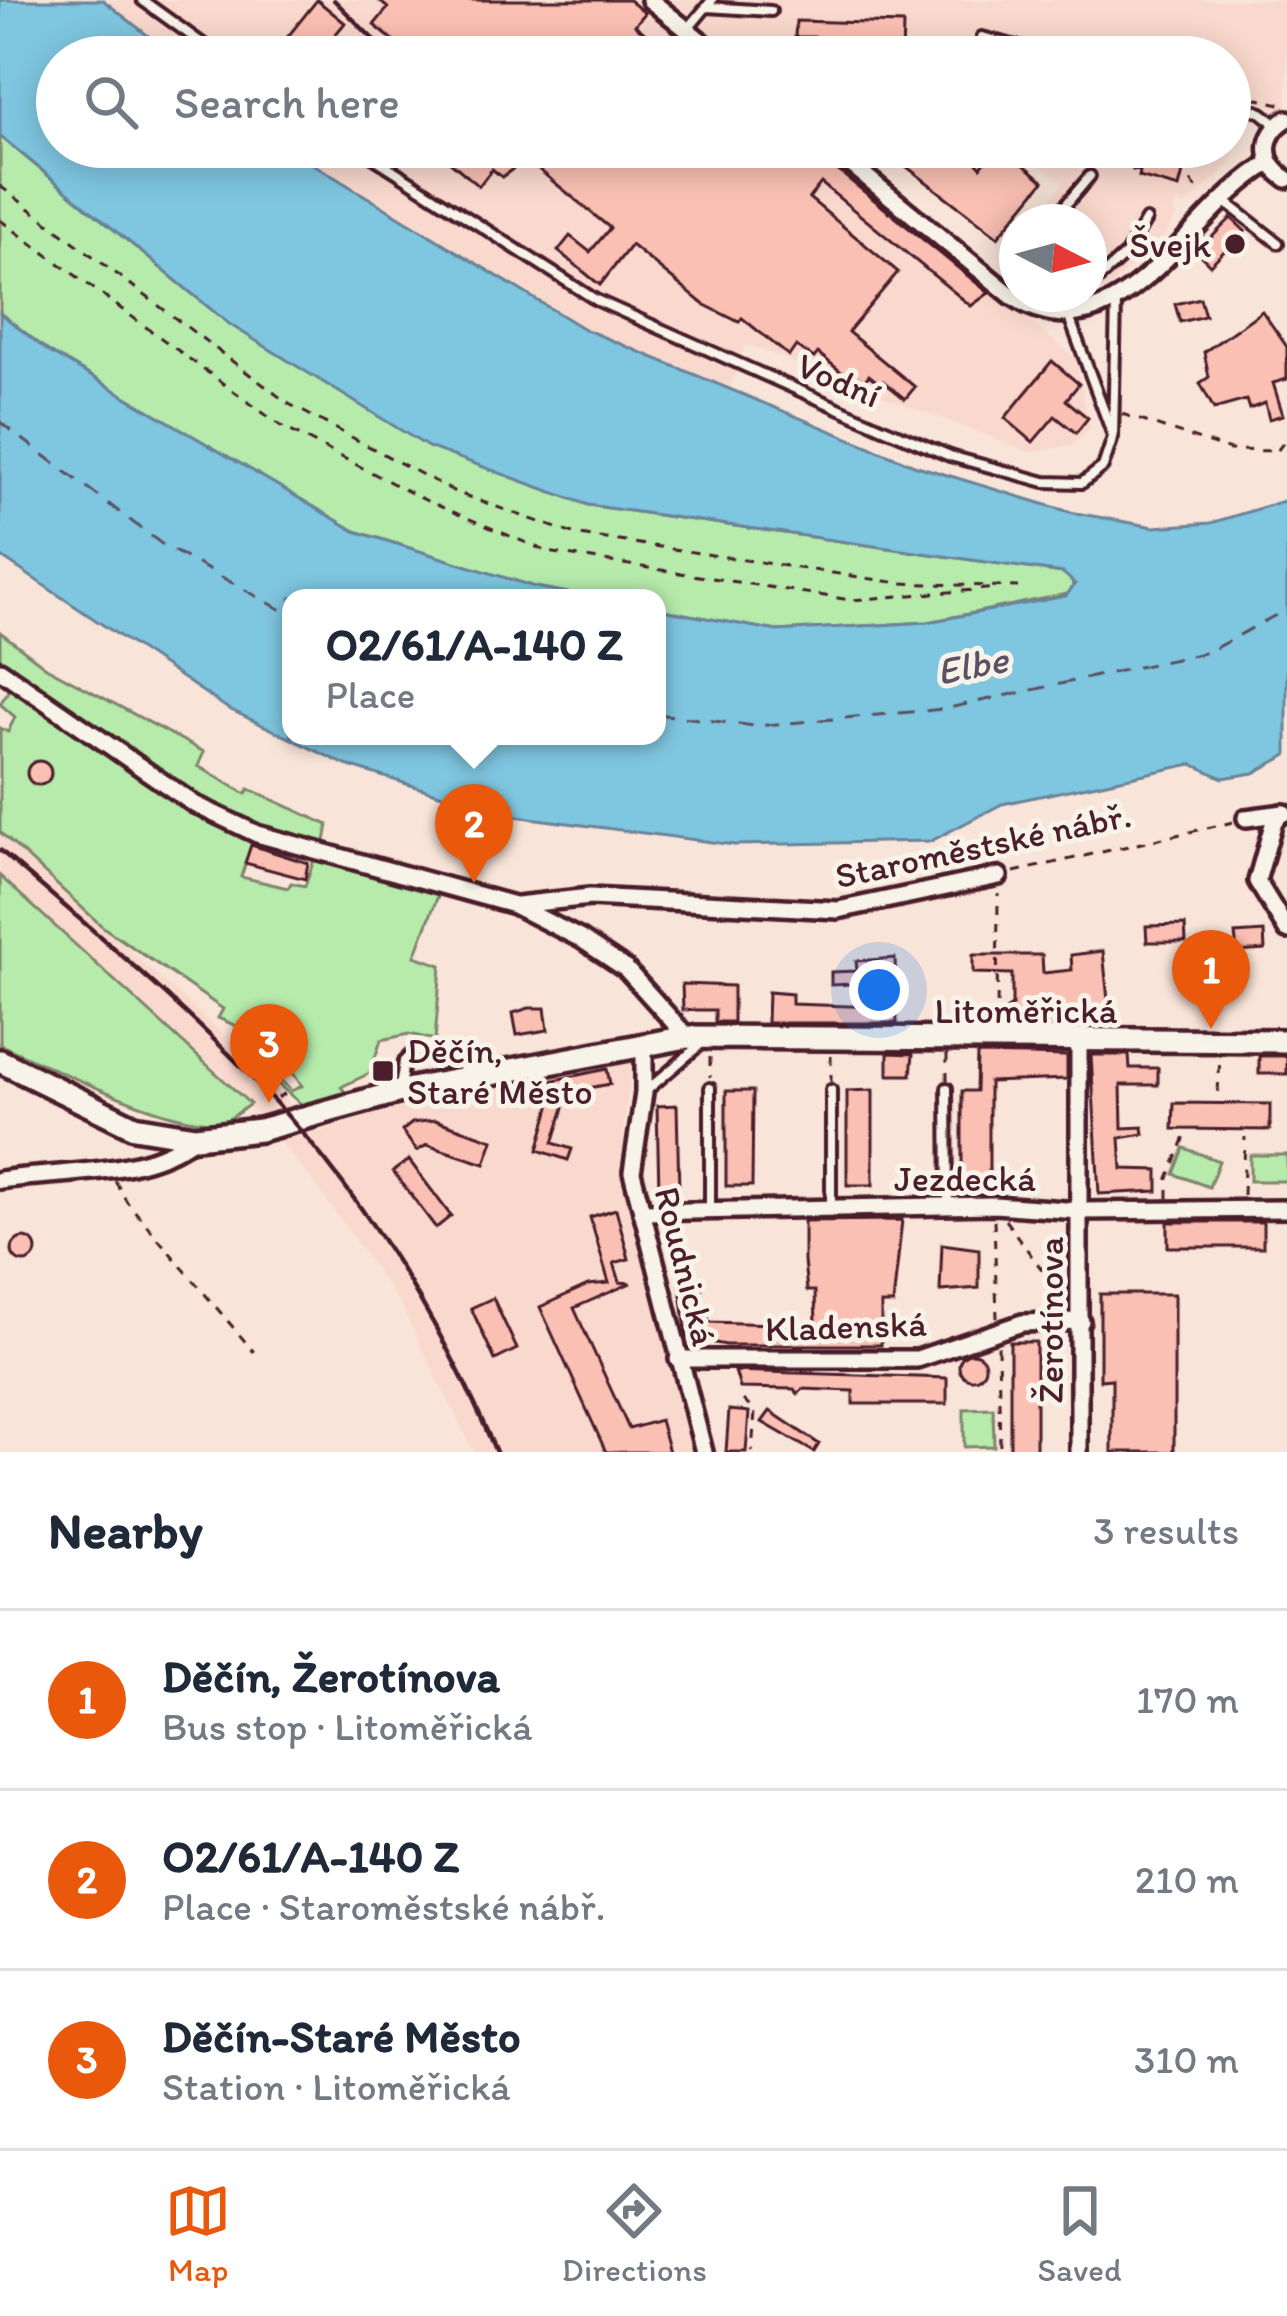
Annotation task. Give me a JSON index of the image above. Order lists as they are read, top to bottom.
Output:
{
  "streets": {
    "main road": ["Litoměřická"],
    "street": [
      "Staroměstské nábř.",
      "Jezdecká",
      "Roudnická",
      "Žerotínova",
      "Kladenská"
    ],
    "lane": ["Vodní"]
  },
  "crossings": [
    ["Staroměstské nábř.", "Litoměřická"],
    ["Litoměřická", "Roudnická"],
    ["Litoměřická", "Žerotínova"],
    ["Jezdecká", "Roudnická"],
    ["Jezdecká", "Žerotínova"],
    ["Roudnická", "Kladenská"],
    ["Žerotínova", "Kladenská"]
  ],
  "water": ["Elbe"],
  "places": {
    "other": ["Švejk"],
    "transit": ["Děčín, Staré Město"]
  },
  "north": "right",
  "page": {
    "search": "Search here",
    "popup": ["O2/61/A-140 Z", "Place"],
    "pins": ["2", "1", "3"],
    "heading": ["Nearby", "3 results"],
    "list": [
      {
        "mark": "1",
        "name": "Děčín, Žerotínova",
        "note": "Bus stop · Litoměřická",
        "value": "170 m"
      },
      {
        "mark": "2",
        "name": "O2/61/A-140 Z",
        "note": "Place · Staroměstské nábř.",
        "value": "210 m"
      },
      {
        "mark": "3",
        "name": "Děčín-Staré Město",
        "note": "Station · Litoměřická",
        "value": "310 m"
      }
    ],
    "nav": ["Map", "Directions", "Saved"]
  }
}
